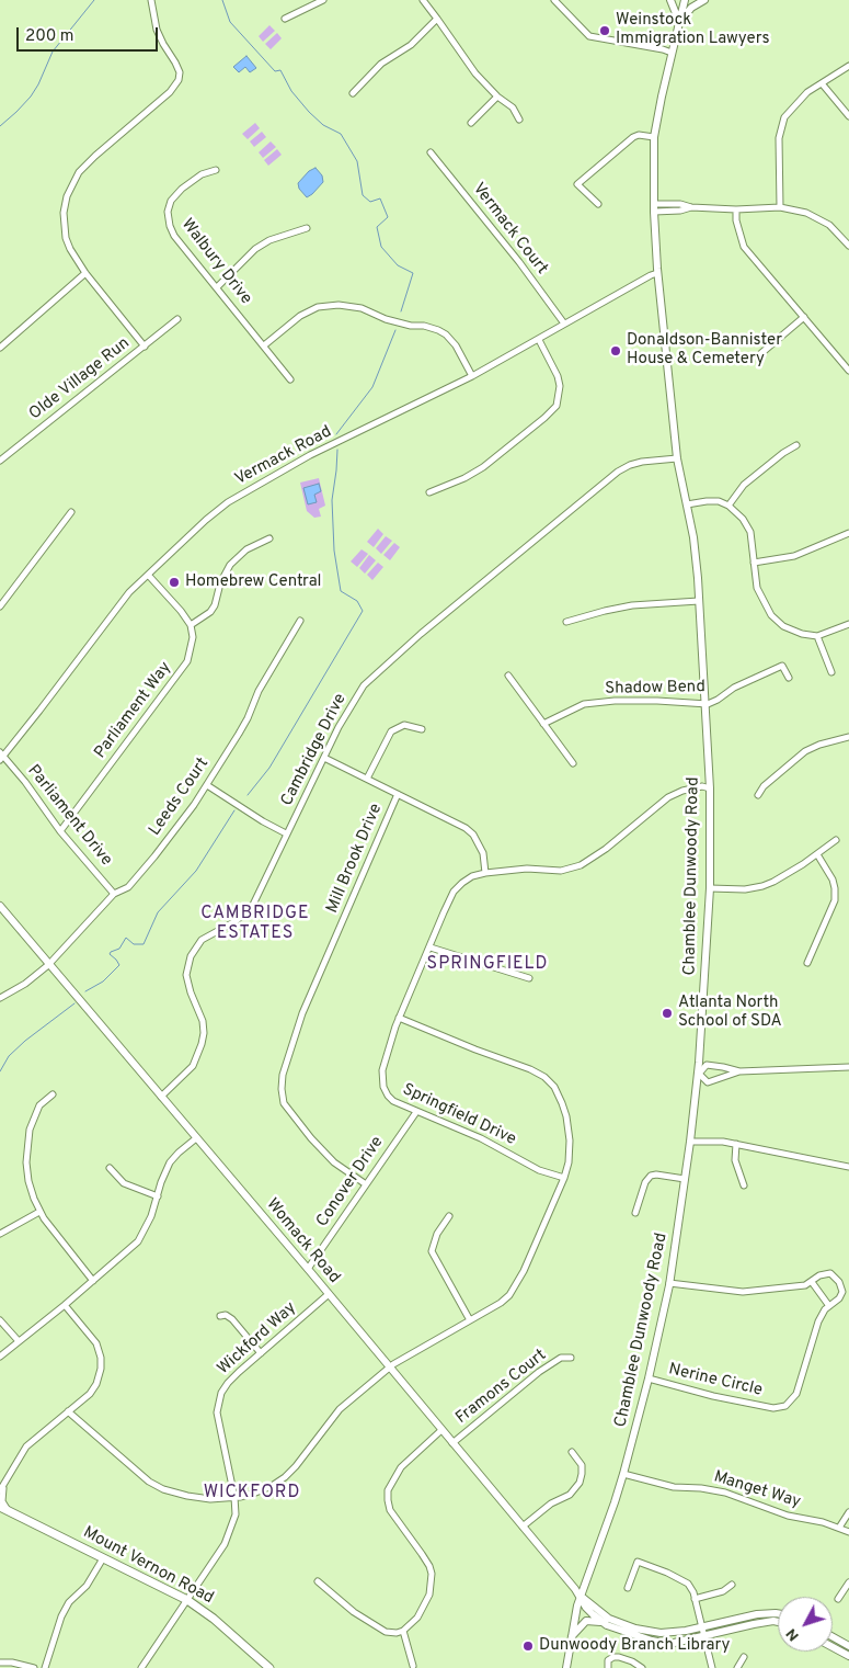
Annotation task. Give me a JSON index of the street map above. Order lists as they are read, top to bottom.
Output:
{
  "streets": {
    "main road": ["Mount Vernon Road"],
    "street": [
      "Vermack Court",
      "Walbury Drive",
      "Olde Village Run",
      "Vermack Road",
      "Shadow Bend",
      "Parliament Way",
      "Cambridge Drive",
      "Leeds Court",
      "Parliament Drive",
      "Mill Brook Drive",
      "Chamblee Dunwoody Road",
      "Springfield Drive",
      "Conover Drive",
      "Womack Road",
      "Wickford Way",
      "Nerine Circle",
      "Framons Court",
      "Manget Way"
    ]
  },
  "crossings": [
    ["Vermack Court", "Vermack Road"],
    ["Vermack Road", "Parliament Drive"],
    ["Vermack Road", "Chamblee Dunwoody Road"],
    ["Shadow Bend", "Chamblee Dunwoody Road"],
    ["Parliament Way", "Parliament Drive"],
    ["Cambridge Drive", "Chamblee Dunwoody Road"],
    ["Cambridge Drive", "Womack Road"],
    ["Leeds Court", "Parliament Drive"],
    ["Leeds Court", "Womack Road"],
    ["Mill Brook Drive", "Conover Drive"],
    ["Chamblee Dunwoody Road", "Springfield Drive"],
    ["Chamblee Dunwoody Road", "Womack Road"],
    ["Chamblee Dunwoody Road", "Nerine Circle"],
    ["Chamblee Dunwoody Road", "Manget Way"],
    ["Springfield Drive", "Conover Drive"],
    ["Conover Drive", "Womack Road"],
    ["Womack Road", "Wickford Way"],
    ["Womack Road", "Framons Court"],
    ["Wickford Way", "Mount Vernon Road"]
  ],
  "districts": ["CAMBRIDGE ESTATES", "SPRINGFIELD", "WICKFORD"],
  "places": [
    "Weinstock Immigration Lawyers",
    "Donaldson-Bannister House & Cemetery",
    "Homebrew Central",
    "Atlanta North School of SDA",
    "Dunwoody Branch Library"
  ],
  "scale_bar": "200 m",
  "north": "bottom left"
}
